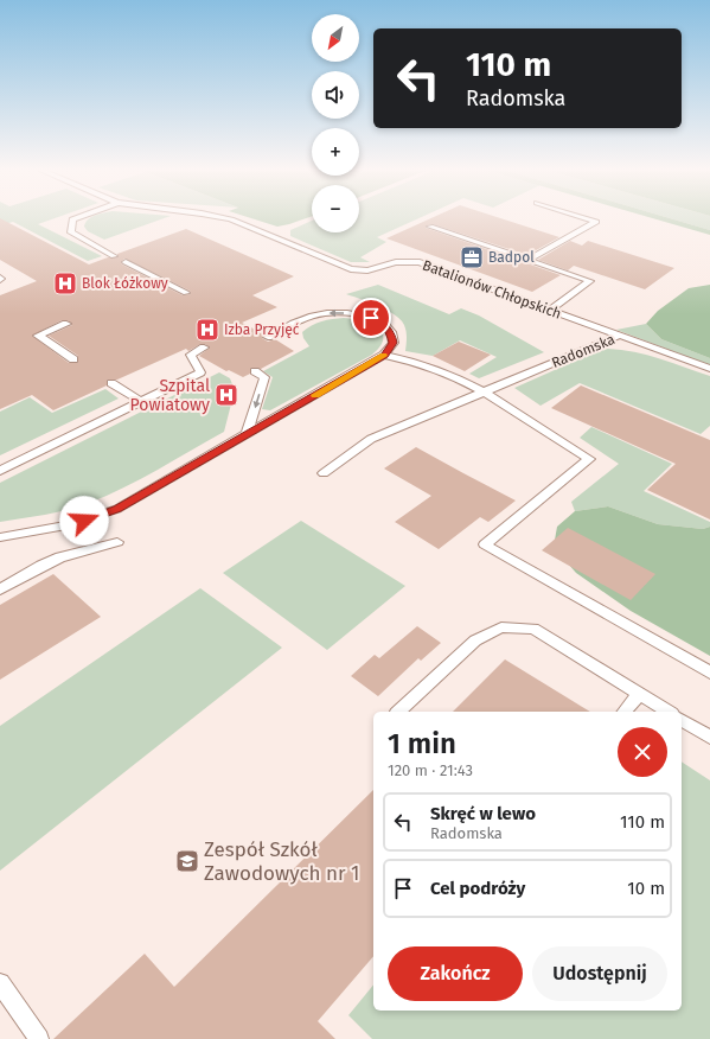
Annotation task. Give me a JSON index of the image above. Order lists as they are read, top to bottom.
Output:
{
  "streets": {
    "lane": ["Batalionów Chłopskich", "Radomska"]
  },
  "crossings": [
    ["Batalionów Chłopskich", "Radomska"]
  ],
  "places": {
    "office": ["Badpol"],
    "hospital": ["Blok Łóżkowy", "Izba Przyjęć", "Szpital Powiatowy"],
    "school or university": ["Zespół Szkół Zawodowych nr 1"]
  },
  "north": "bottom left",
  "page": {
    "map_buttons": ["+", "−"],
    "turn": ["110 m", "Radomska"],
    "heading": ["1 min", "120 m · 21:43"],
    "list": [
      {
        "name": "Skręć w lewo",
        "note": "Radomska",
        "value": "110 m"
      },
      {
        "name": "Cel podróży",
        "value": "10 m"
      }
    ],
    "buttons": ["Zakończ", "Udostępnij"]
  }
}
